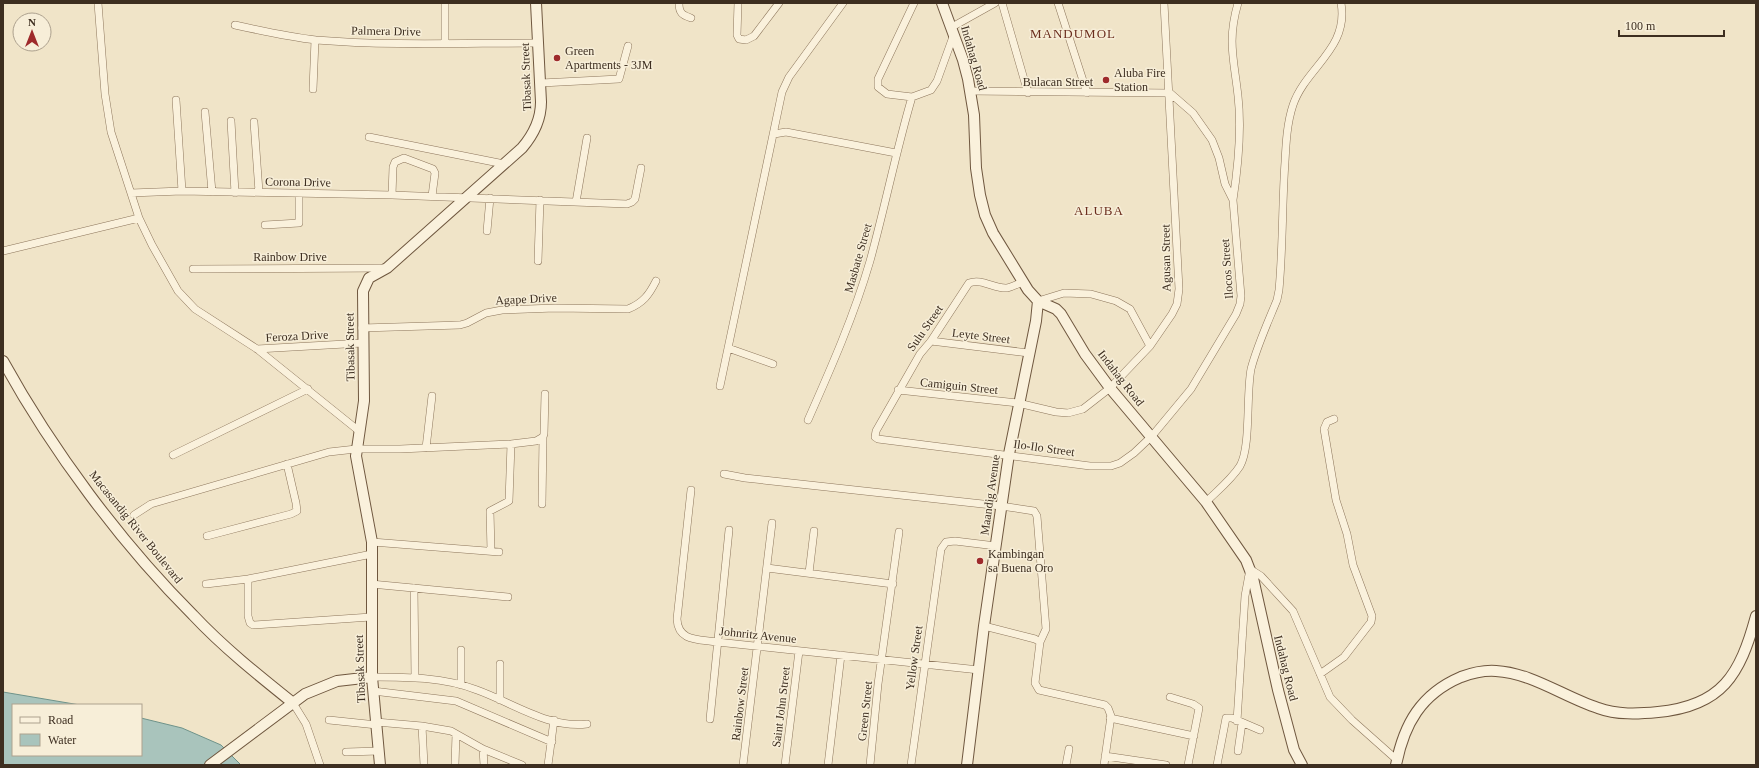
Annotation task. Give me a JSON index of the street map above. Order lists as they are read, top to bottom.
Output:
{
  "streets": {
    "street": [
      "Palmera Drive",
      "Indahag Road",
      "Tibasak Street",
      "Bulacan Street",
      "Corona Drive",
      "Rainbow Drive",
      "Masbate Street",
      "Agusan Street",
      "Ilocos Street",
      "Agape Drive",
      "Sulu Street",
      "Feroza Drive",
      "Leyte Street",
      "Camiguin Street",
      "Ilo-Ilo Street",
      "Maandig Avenue",
      "Macasandig River Boulevard",
      "Johnritz Avenue",
      "Yellow Street",
      "Rainbow Street",
      "Saint John Street",
      "Green Street"
    ]
  },
  "crossings": [
    ["Palmera Drive", "Tibasak Street"],
    ["Indahag Road", "Bulacan Street"],
    ["Indahag Road", "Agusan Street"],
    ["Indahag Road", "Ilocos Street"],
    ["Indahag Road", "Sulu Street"],
    ["Indahag Road", "Ilo-Ilo Street"],
    ["Indahag Road", "Maandig Avenue"],
    ["Tibasak Street", "Corona Drive"],
    ["Tibasak Street", "Rainbow Drive"],
    ["Tibasak Street", "Agape Drive"],
    ["Tibasak Street", "Feroza Drive"],
    ["Bulacan Street", "Agusan Street"],
    ["Bulacan Street", "Ilocos Street"],
    ["Agusan Street", "Ilocos Street"],
    ["Agusan Street", "Camiguin Street"],
    ["Agusan Street", "Maandig Avenue"],
    ["Ilocos Street", "Ilo-Ilo Street"],
    ["Sulu Street", "Leyte Street"],
    ["Sulu Street", "Camiguin Street"],
    ["Sulu Street", "Ilo-Ilo Street"],
    ["Leyte Street", "Maandig Avenue"],
    ["Camiguin Street", "Maandig Avenue"],
    ["Ilo-Ilo Street", "Maandig Avenue"],
    ["Maandig Avenue", "Johnritz Avenue"],
    ["Maandig Avenue", "Yellow Street"],
    ["Johnritz Avenue", "Yellow Street"],
    ["Johnritz Avenue", "Rainbow Street"],
    ["Johnritz Avenue", "Saint John Street"],
    ["Johnritz Avenue", "Green Street"]
  ],
  "districts": ["MANDUMOL", "ALUBA"],
  "places": ["Green Apartments - 3JM", "Aluba Fire Station", "Kambingan sa Buena Oro"],
  "legend": ["Road", "Water"],
  "scale_bar": "100 m",
  "north": "top"
}
